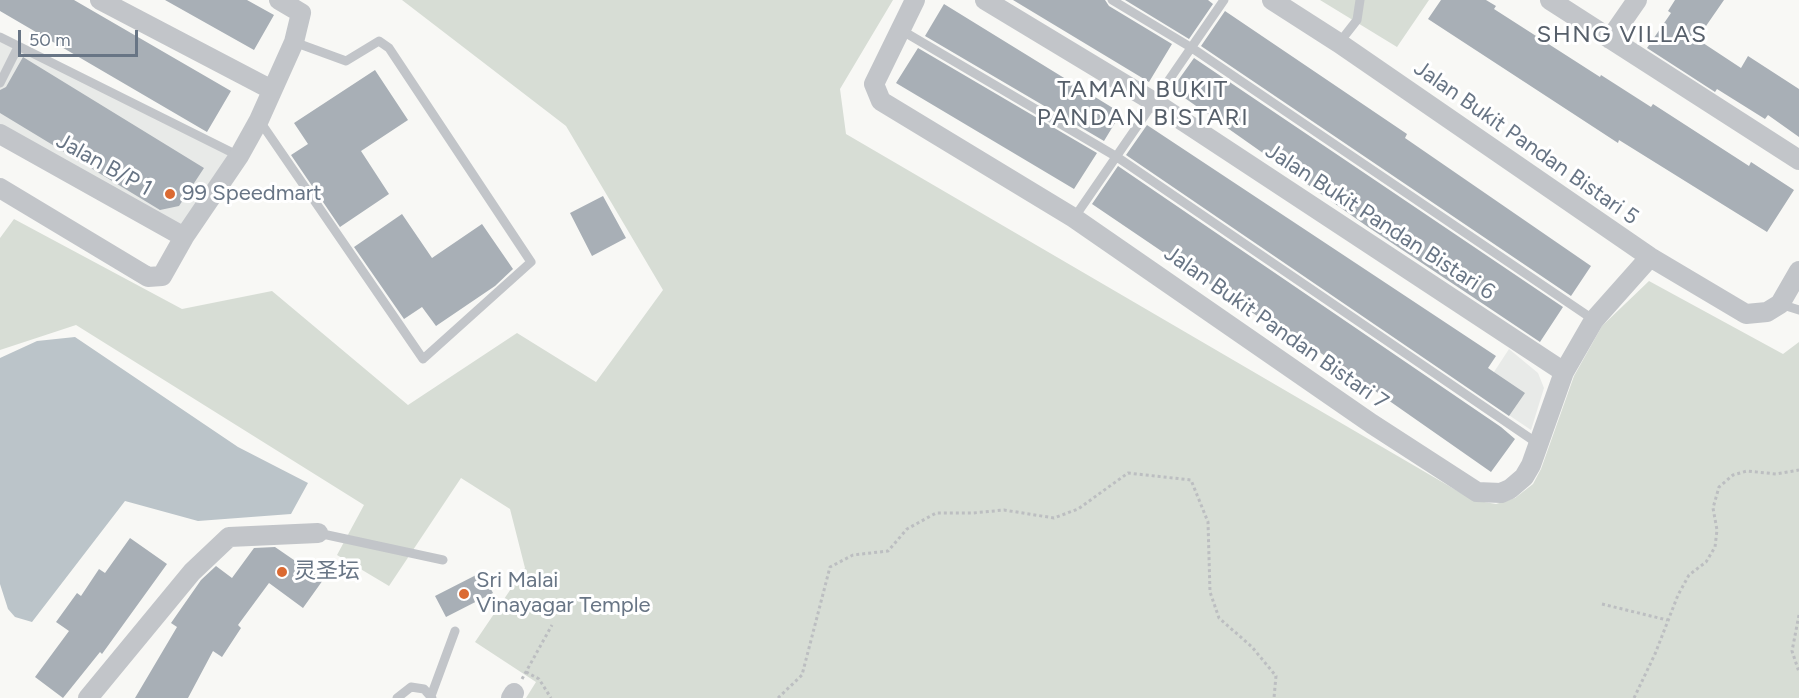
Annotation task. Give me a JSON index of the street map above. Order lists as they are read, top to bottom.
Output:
{
  "streets": {
    "street": [
      "Jalan Bukit Pandan Bistari 5",
      "Jalan B/P 1",
      "Jalan Bukit Pandan Bistari 6",
      "Jalan Bukit Pandan Bistari 7"
    ]
  },
  "crossings": [
    ["Jalan Bukit Pandan Bistari 5", "Jalan Bukit Pandan Bistari 7"],
    ["Jalan Bukit Pandan Bistari 6", "Jalan Bukit Pandan Bistari 7"]
  ],
  "districts": ["SHNG VILLAS", "TAMAN BUKIT PANDAN BISTARI"],
  "places": ["99 Speedmart", "灵圣坛", "Sri Malai Vinayagar Temple"],
  "scale_bar": "50 m"
}
